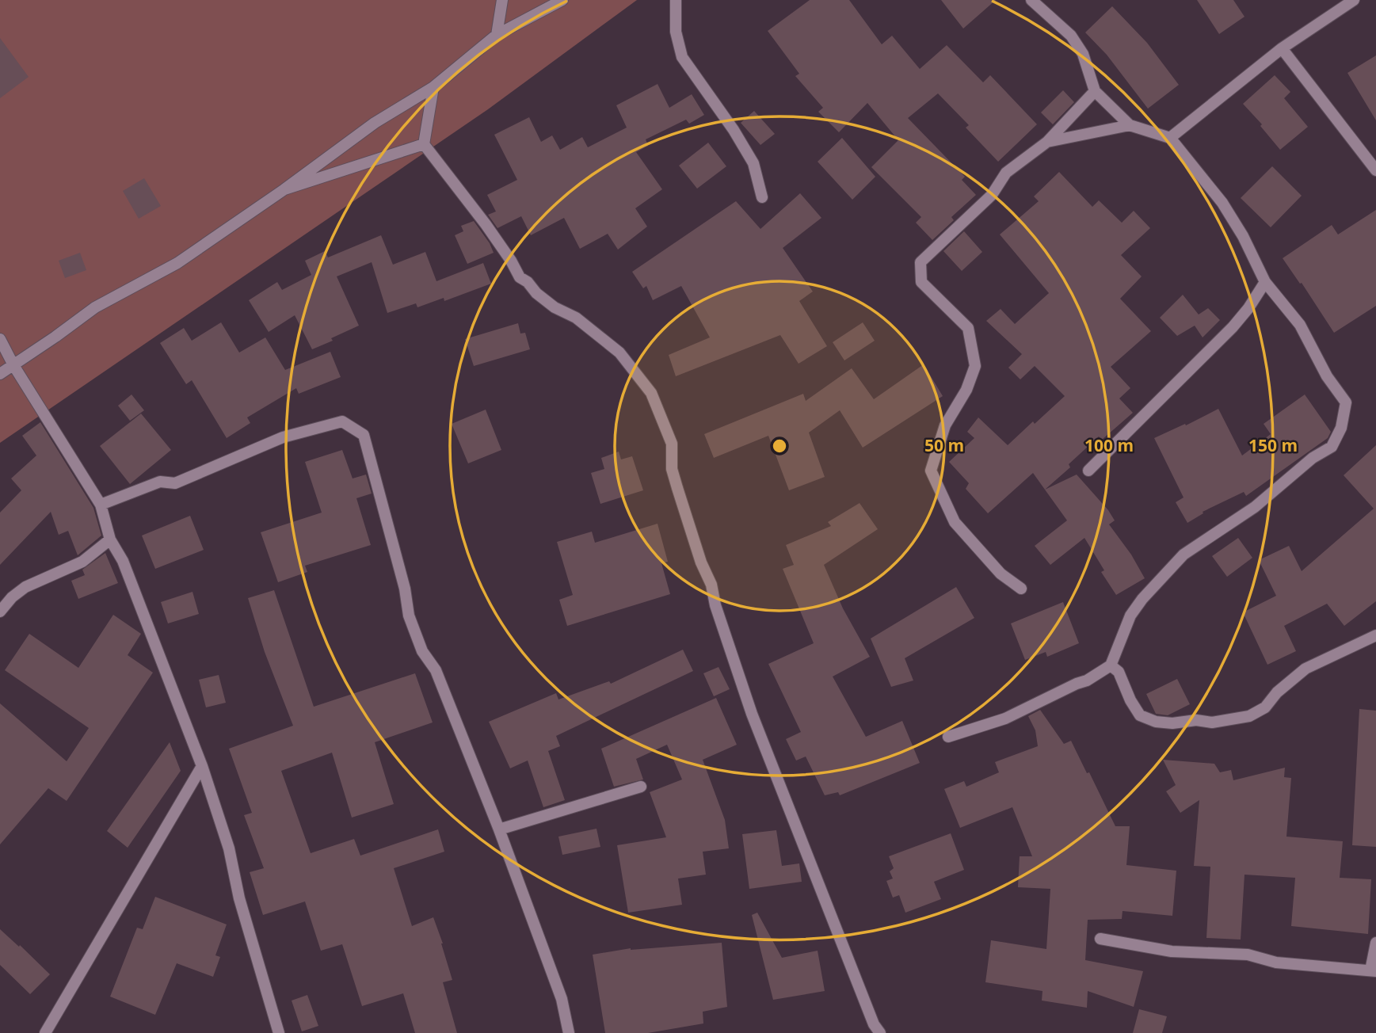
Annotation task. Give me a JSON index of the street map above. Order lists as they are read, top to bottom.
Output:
{
  "rings": ["50 m", "100 m", "150 m"]
}
